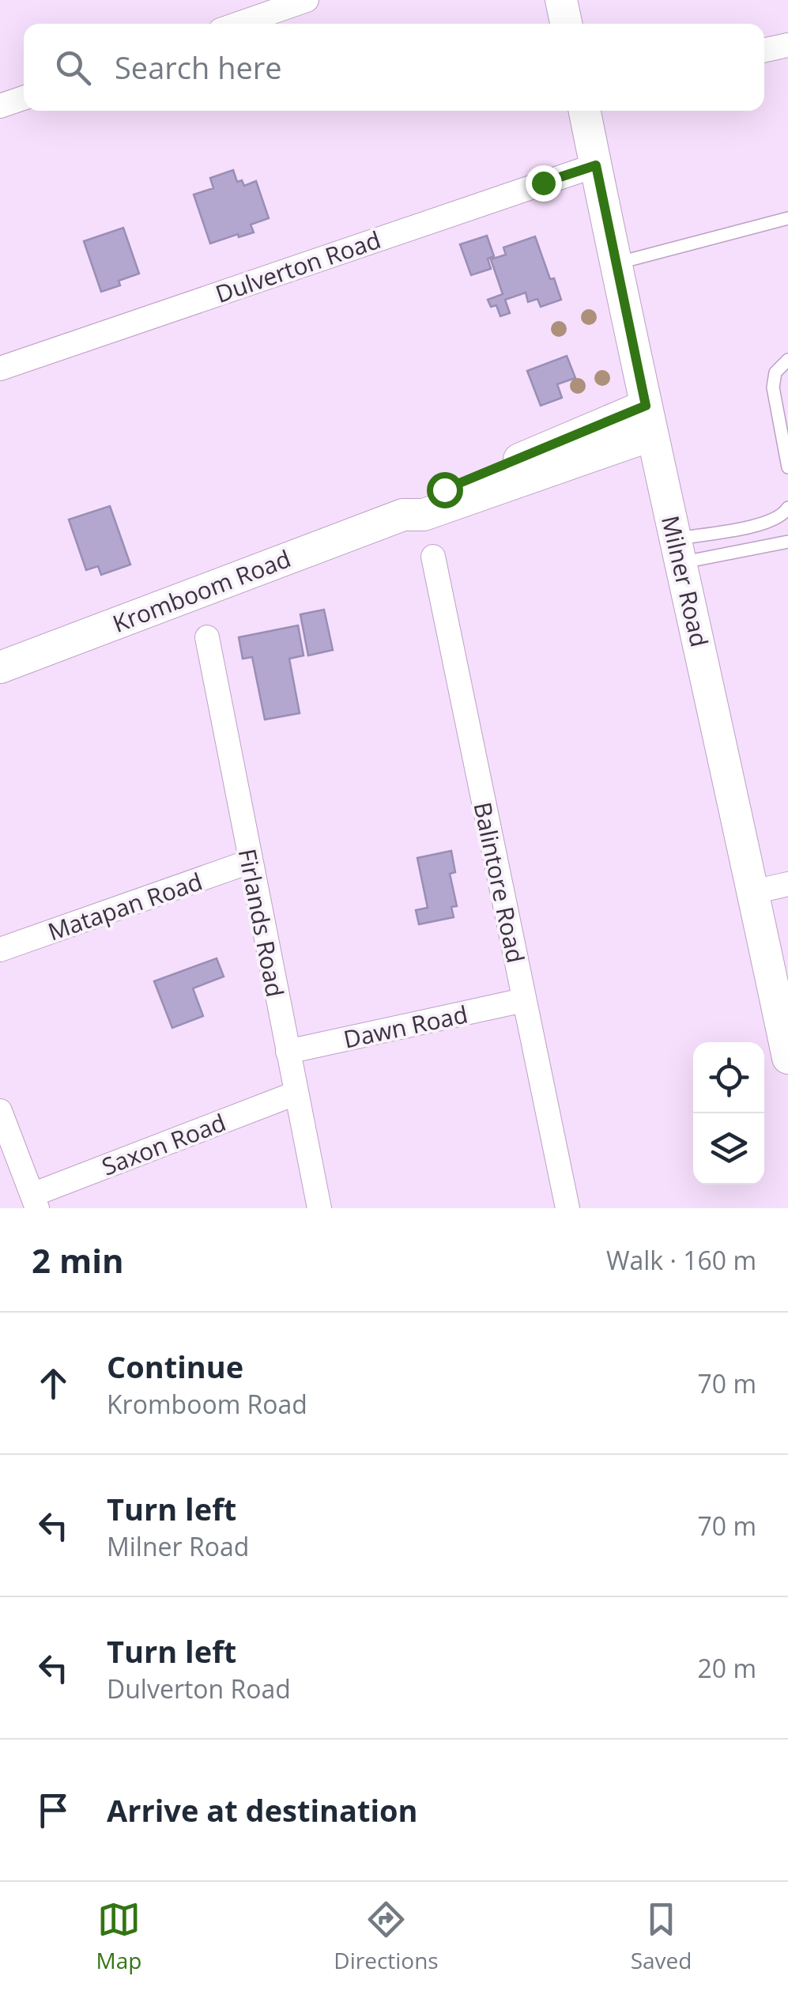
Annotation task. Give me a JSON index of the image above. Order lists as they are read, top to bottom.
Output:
{
  "streets": {
    "main road": ["Milner Road", "Kromboom Road"],
    "street": [
      "Dulverton Road",
      "Balintore Road",
      "Matapan Road",
      "Firlands Road",
      "Dawn Road",
      "Saxon Road"
    ]
  },
  "crossings": [
    ["Dulverton Road", "Milner Road"],
    ["Milner Road", "Kromboom Road"],
    ["Balintore Road", "Dawn Road"],
    ["Matapan Road", "Firlands Road"],
    ["Firlands Road", "Dawn Road"],
    ["Firlands Road", "Saxon Road"]
  ],
  "page": {
    "search": "Search here",
    "heading": ["2 min", "Walk · 160 m"],
    "list": [
      ["Continue", "Kromboom Road", "70 m"],
      ["Turn left", "Milner Road", "70 m"],
      ["Turn left", "Dulverton Road", "20 m"],
      "Arrive at destination"
    ],
    "nav": ["Map", "Directions", "Saved"]
  }
}
